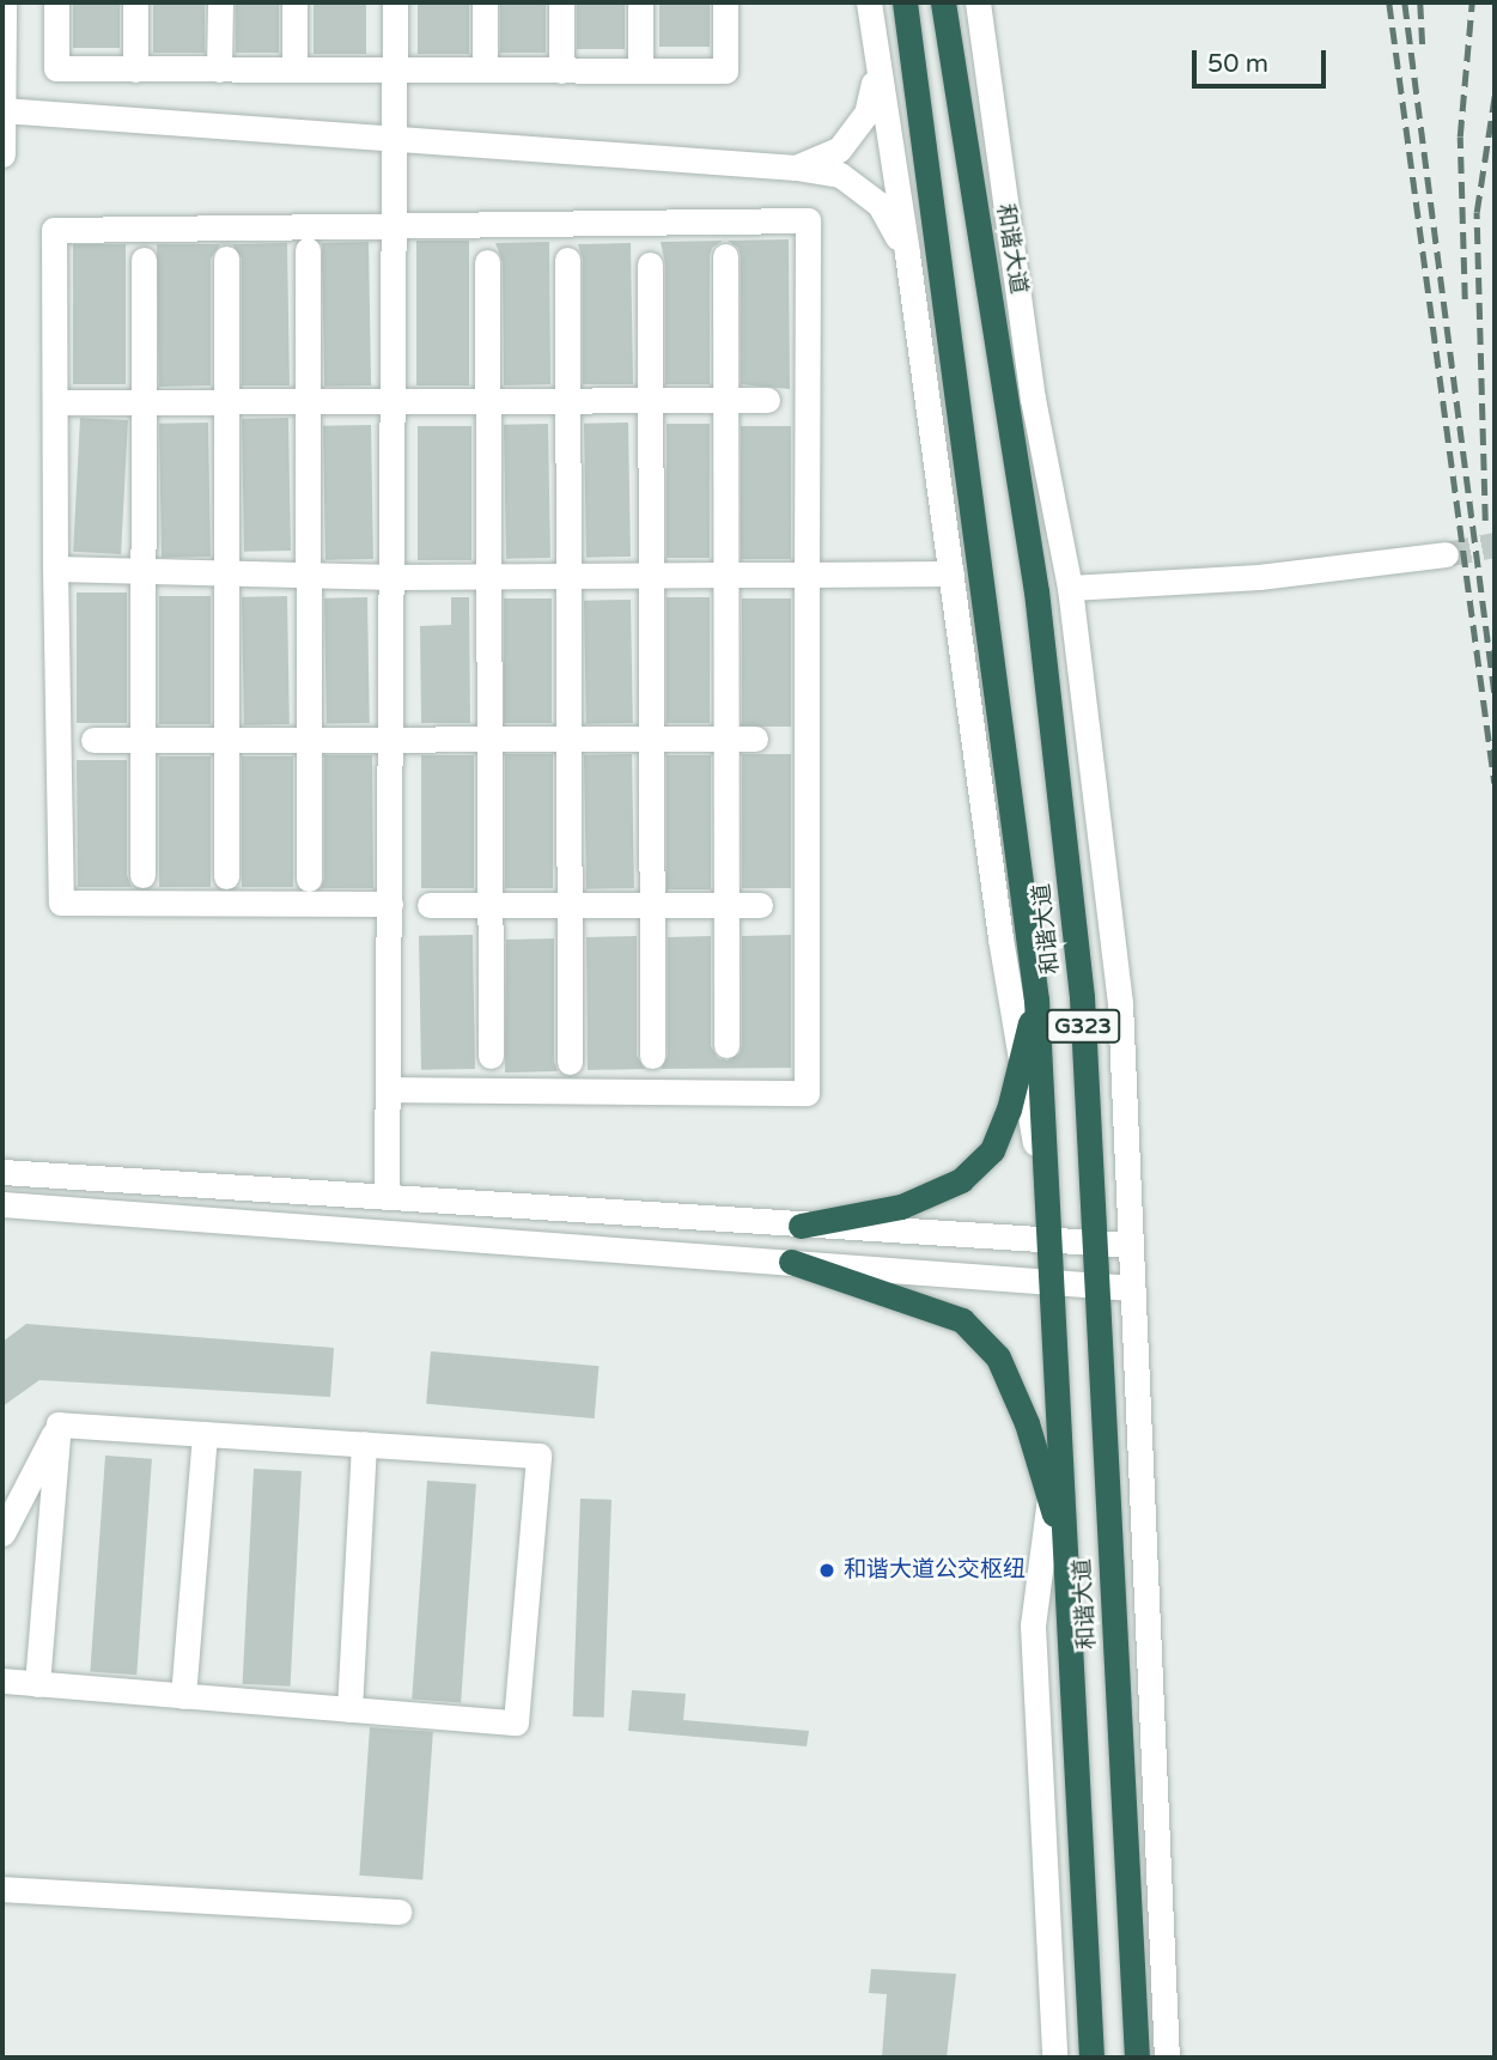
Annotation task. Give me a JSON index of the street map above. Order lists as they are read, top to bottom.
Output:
{
  "streets": {
    "highway": ["和谐大道", "G323"]
  },
  "places": ["和谐大道公交枢纽"],
  "scale_bar": "50 m"
}
